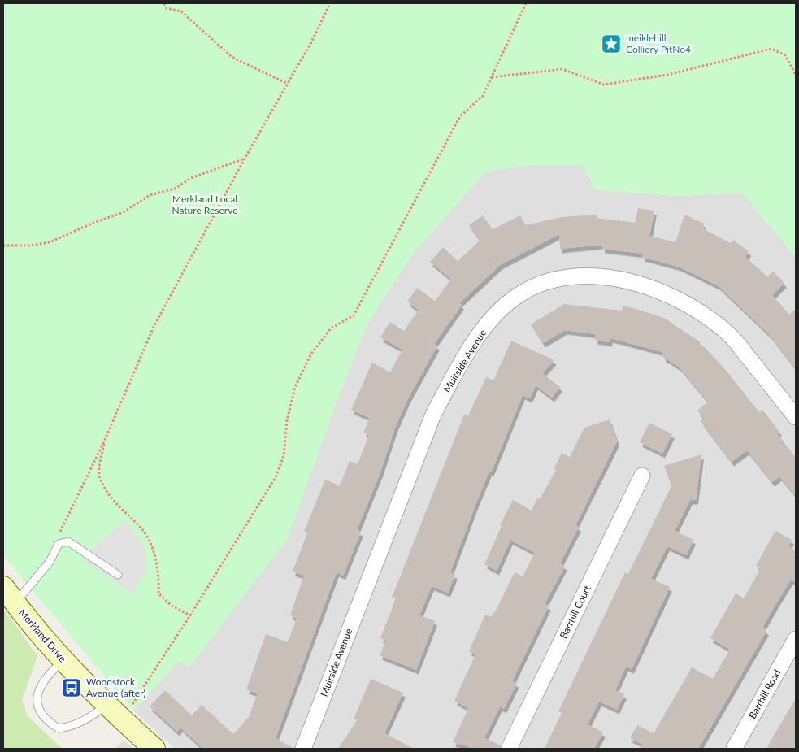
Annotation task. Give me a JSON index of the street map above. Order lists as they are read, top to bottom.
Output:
{
  "streets": {
    "street": [
      "Muirside Avenue",
      "Barrhill Court",
      "Merkland Drive",
      "Barrhill Road"
    ]
  },
  "parks": ["Merkland Local Nature Reserve"],
  "places": {
    "place": ["meiklehill Colliery PitNo4"],
    "bus stop": ["Woodstock Avenue (after)"]
  }
}
